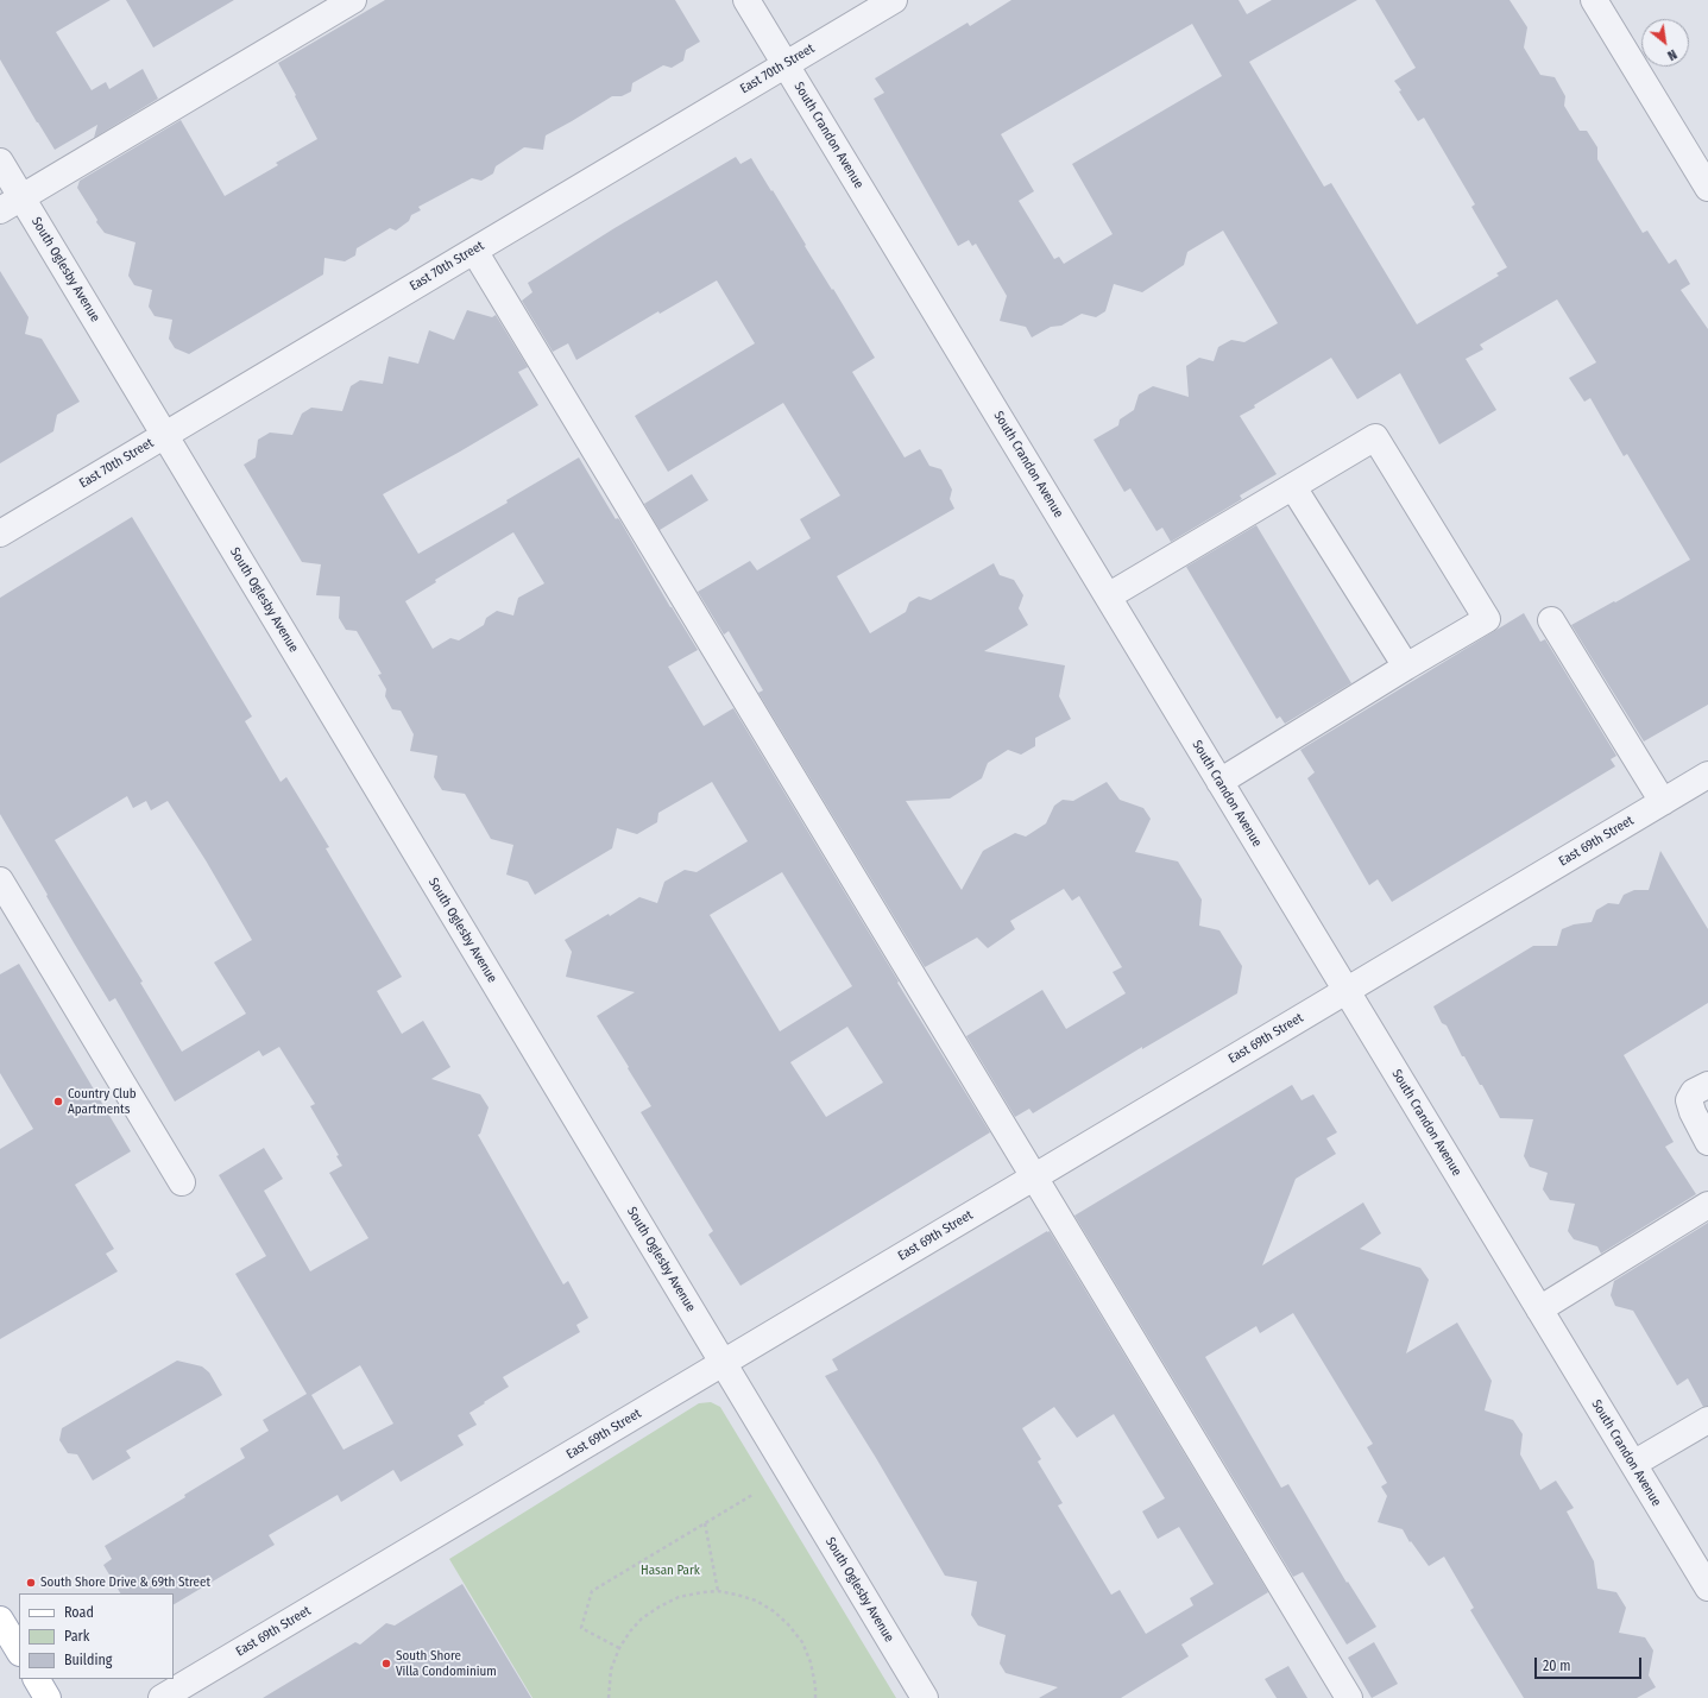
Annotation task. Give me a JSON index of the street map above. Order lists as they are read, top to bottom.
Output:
{
  "streets": {
    "street": [
      "East 70th Street",
      "South Crandon Avenue",
      "South Oglesby Avenue",
      "East 69th Street"
    ]
  },
  "crossings": [
    ["East 70th Street", "South Crandon Avenue"],
    ["East 70th Street", "South Oglesby Avenue"],
    ["South Crandon Avenue", "East 69th Street"],
    ["South Oglesby Avenue", "East 69th Street"]
  ],
  "parks": ["Hasan Park"],
  "places": ["Country Club Apartments", "South Shore Drive & 69th Street", "South Shore Villa Condominium"],
  "legend": ["Road", "Park", "Building"],
  "scale_bar": "20 m",
  "north": "bottom right"
}
